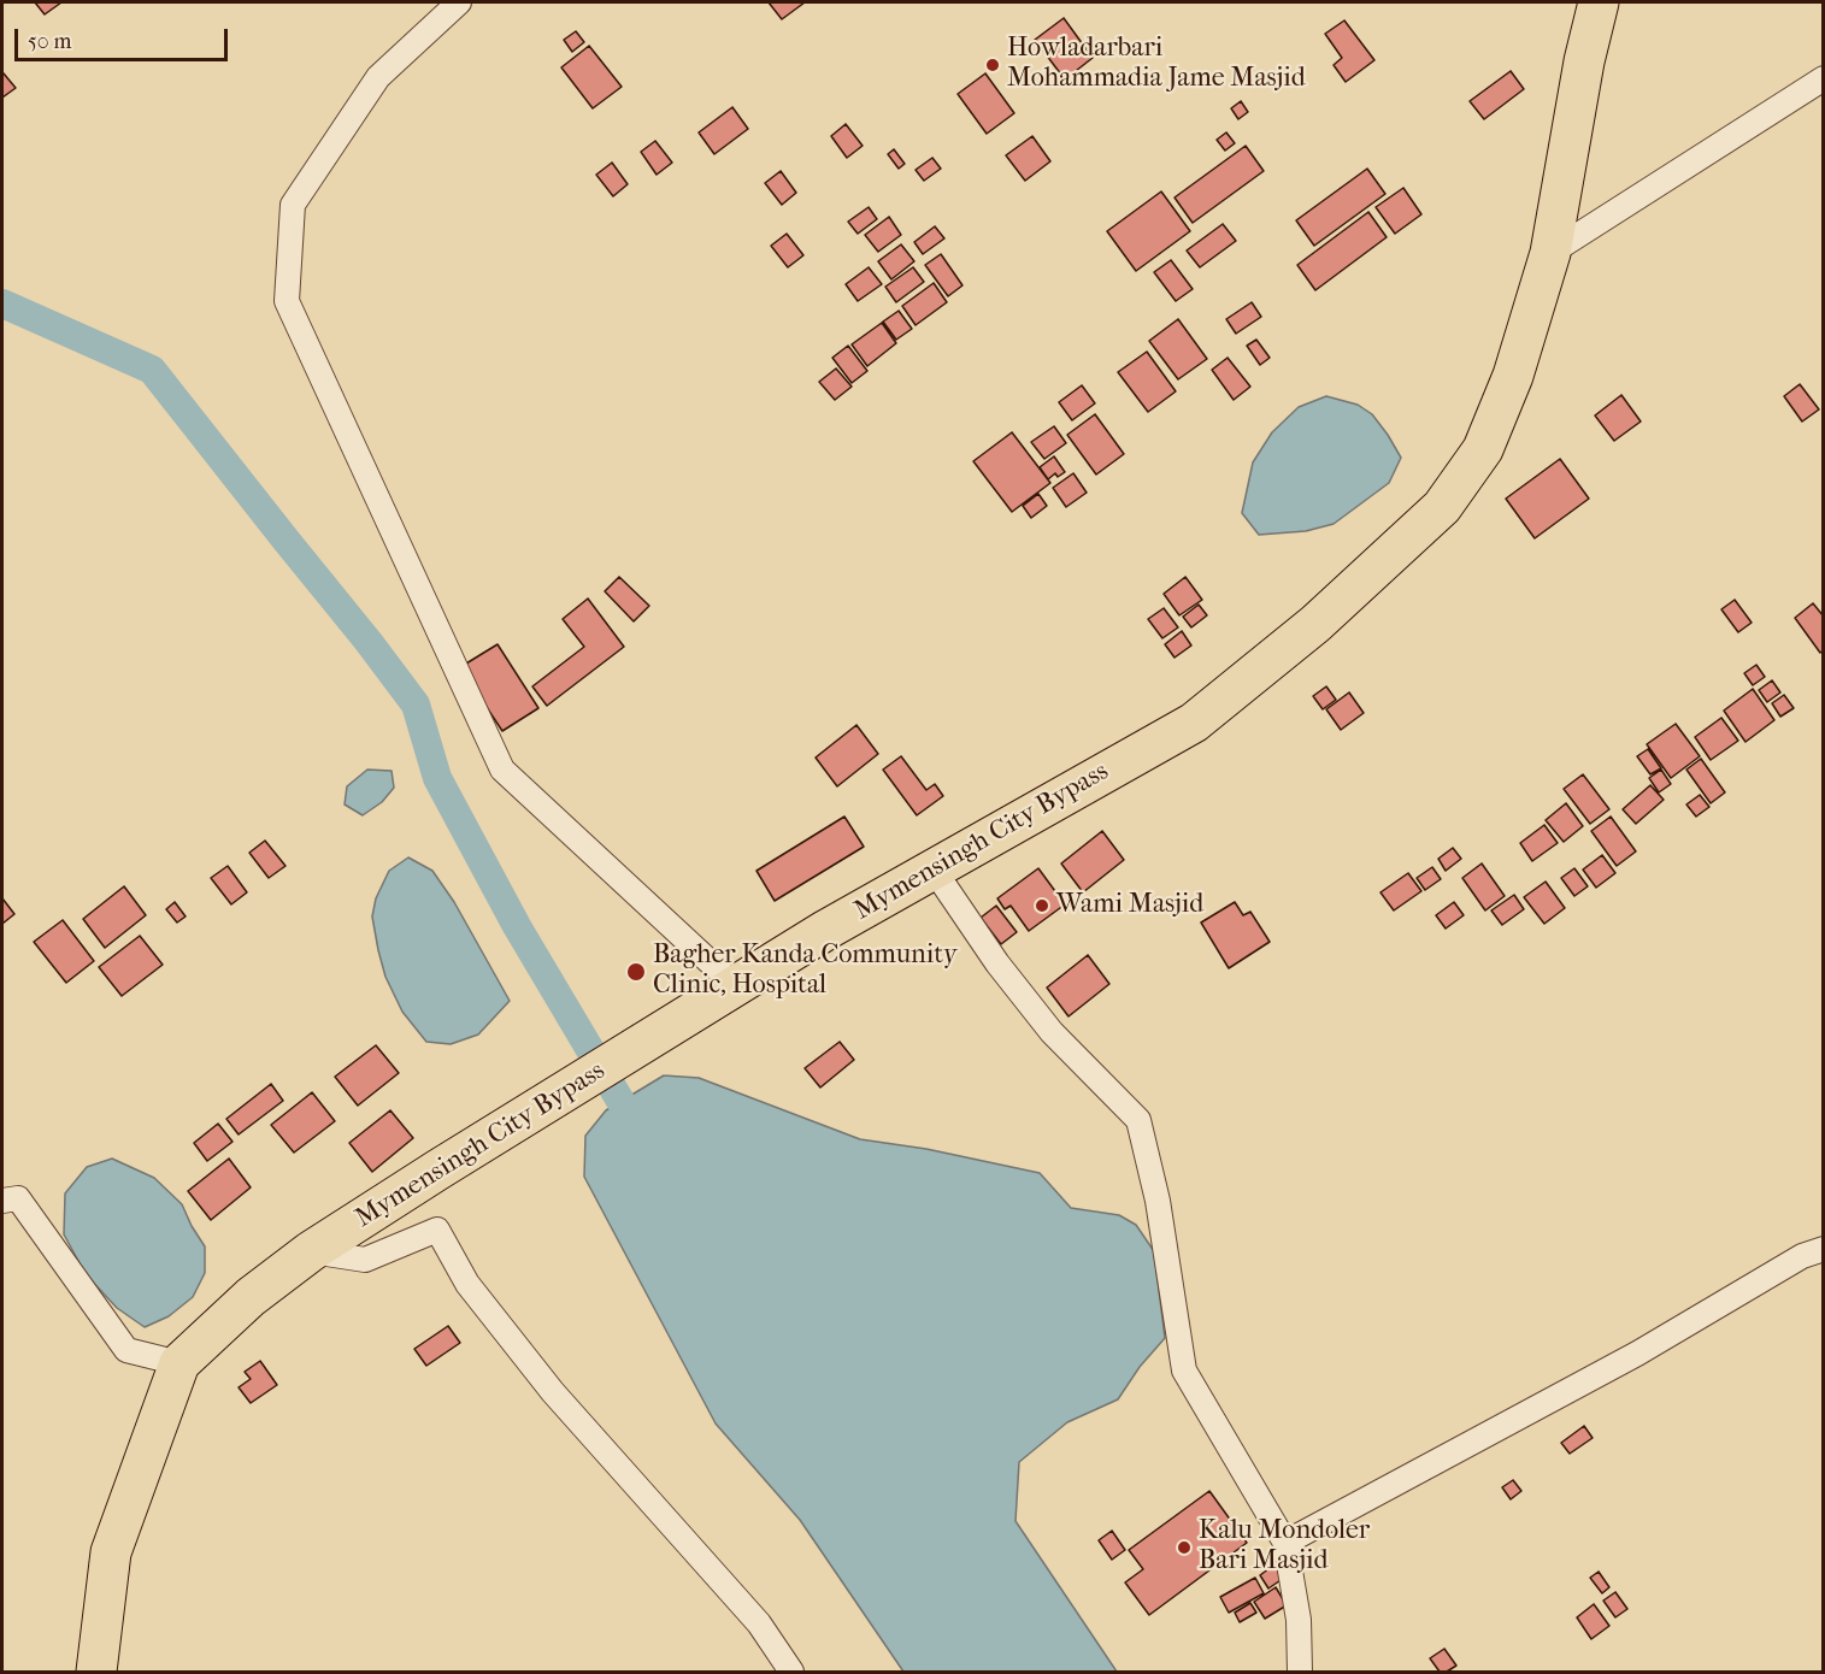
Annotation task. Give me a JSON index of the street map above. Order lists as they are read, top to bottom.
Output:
{
  "streets": {
    "highway": ["Mymensingh City Bypass"]
  },
  "places": [
    "Howladarbari Mohammadia Jame Masjid",
    "Wami Masjid",
    "Bagher Kanda Community Clinic, Hospital",
    "Kalu Mondoler Bari Masjid"
  ],
  "scale_bar": "50 m"
}
